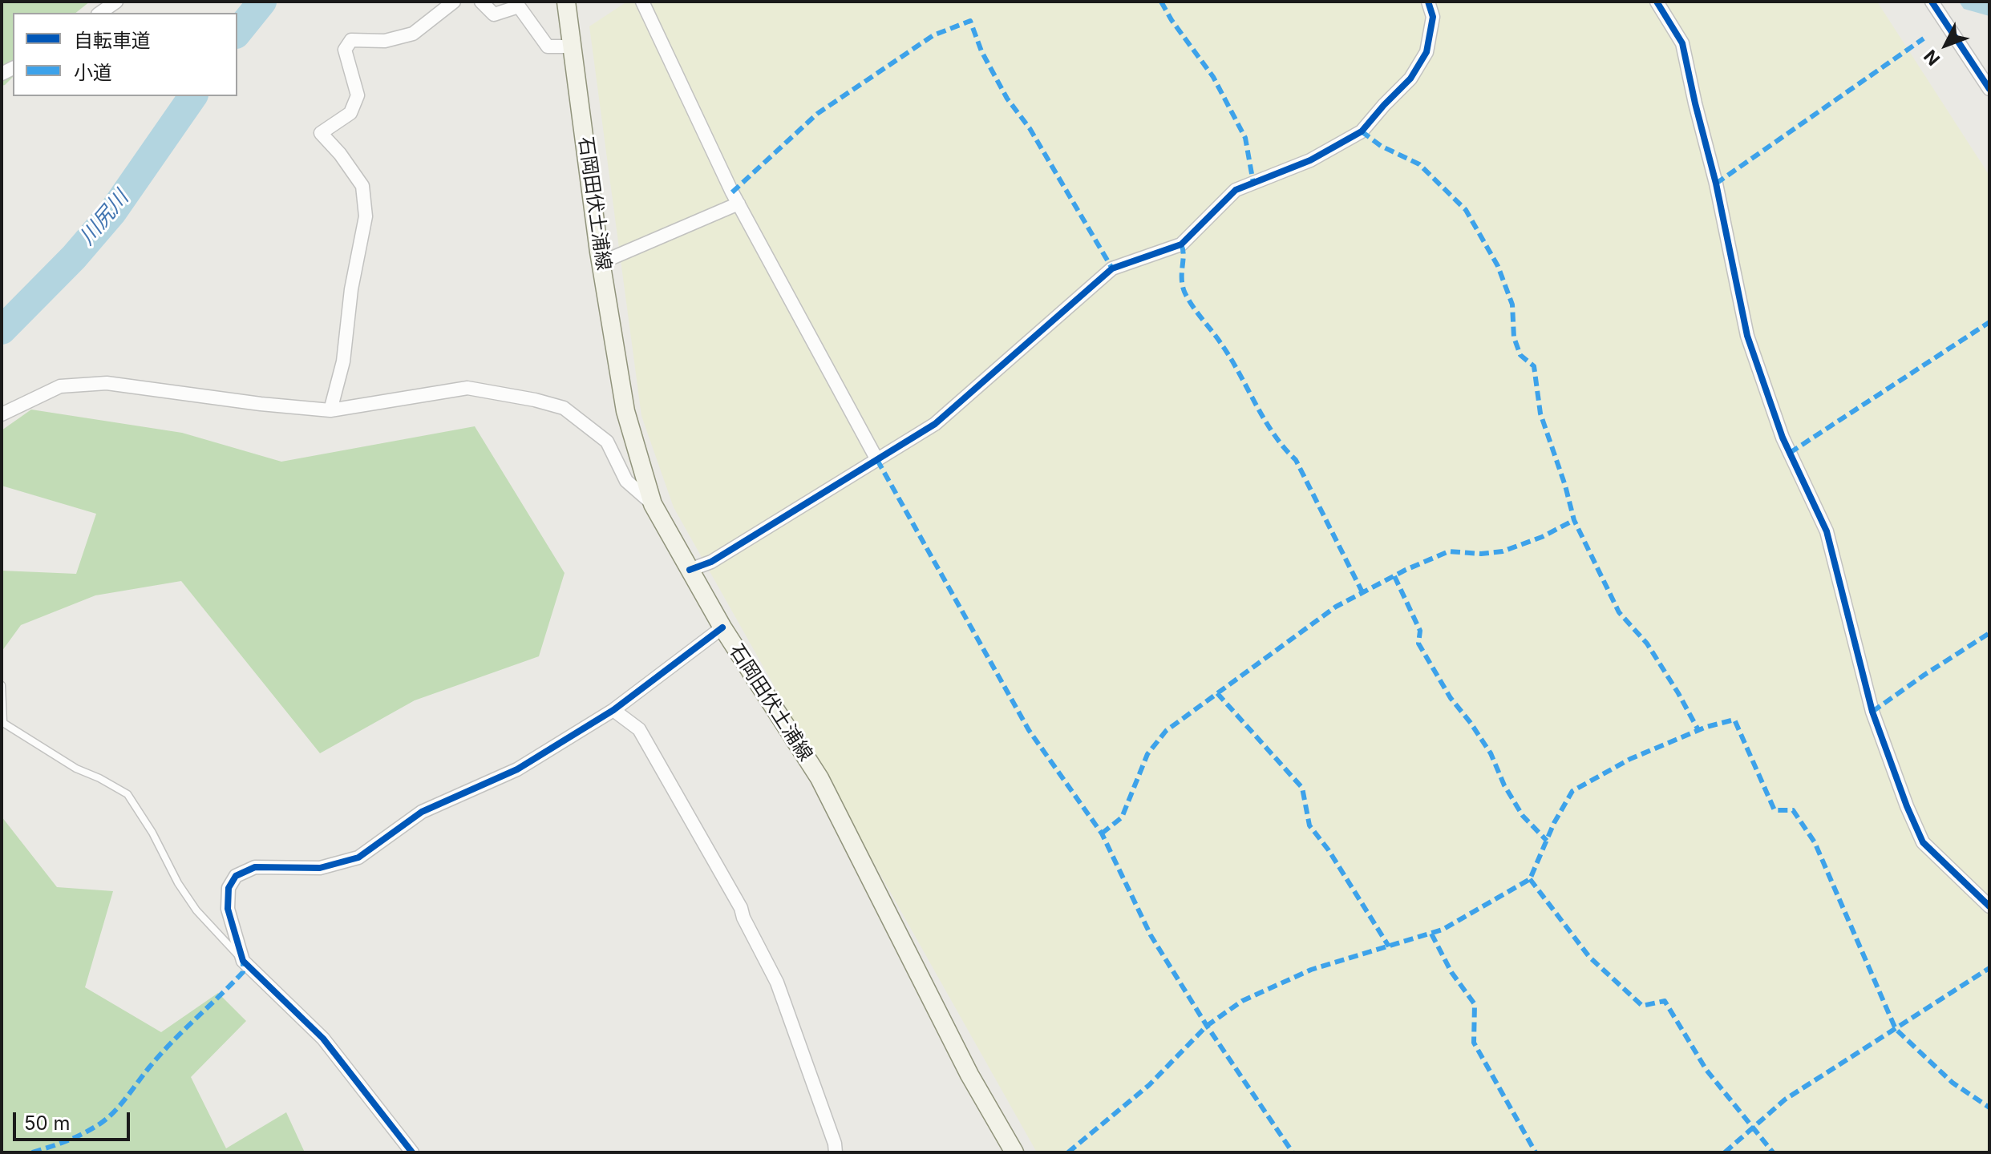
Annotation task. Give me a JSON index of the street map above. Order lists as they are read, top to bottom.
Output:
{
  "streets": {
    "main road": ["石岡田伏土浦線"]
  },
  "water": ["川尻川"],
  "legend": ["自転車道", "小道"],
  "scale_bar": "50 m",
  "north": "bottom left"
}
